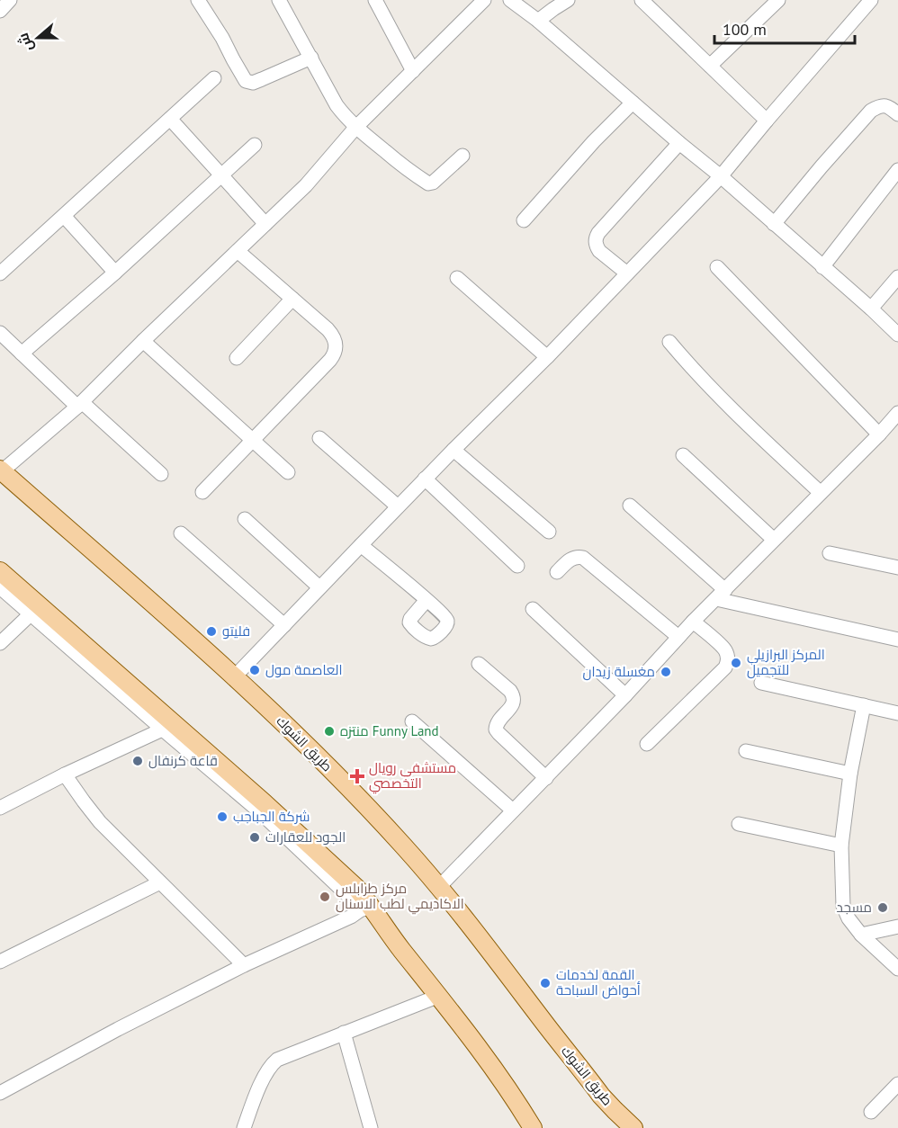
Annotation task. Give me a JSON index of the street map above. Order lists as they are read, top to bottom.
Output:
{
  "streets": {
    "main road": ["طريق الشوك"]
  },
  "places": {
    "other": [
      "فليتو",
      "المركز البرازيلي للتجميل",
      "العاصمة مول",
      "مغسلة زيدان",
      "منتزه Funny Land",
      "قاعة كرنفال",
      "شركة الجباجب",
      "الجود للعقارات",
      "مركز طرابلس الاكاديمي لطب الاسنان",
      "مسجد",
      "القمة لخدمات أحواض السباحة"
    ],
    "health": ["مستشفى رويال التخصصي"]
  },
  "scale_bar": "100 m",
  "north": "left"
}
